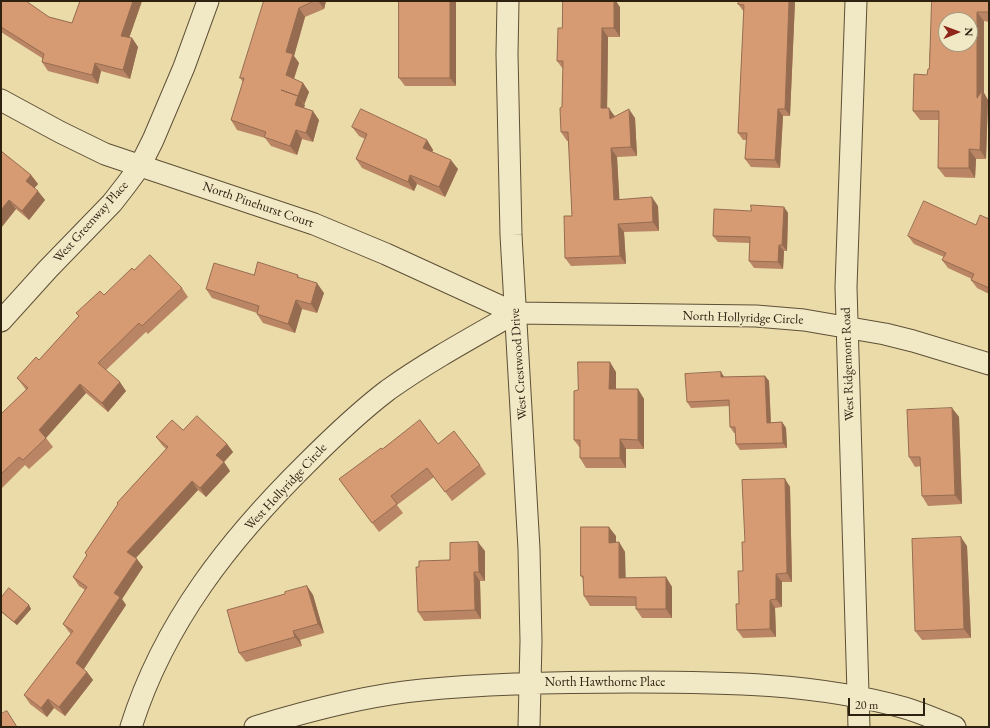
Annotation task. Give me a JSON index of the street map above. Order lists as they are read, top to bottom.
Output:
{
  "streets": {
    "street": [
      "North Pinehurst Court",
      "West Greenway Place",
      "North Hollyridge Circle",
      "West Crestwood Drive",
      "West Ridgemont Road",
      "West Hollyridge Circle",
      "North Hawthorne Place"
    ]
  },
  "crossings": [
    ["North Pinehurst Court", "West Greenway Place"],
    ["North Pinehurst Court", "North Hollyridge Circle"],
    ["North Pinehurst Court", "West Crestwood Drive"],
    ["North Pinehurst Court", "West Hollyridge Circle"],
    ["North Hollyridge Circle", "West Crestwood Drive"],
    ["North Hollyridge Circle", "West Ridgemont Road"],
    ["North Hollyridge Circle", "West Hollyridge Circle"],
    ["West Crestwood Drive", "West Hollyridge Circle"],
    ["West Crestwood Drive", "North Hawthorne Place"],
    ["West Ridgemont Road", "North Hawthorne Place"]
  ],
  "scale_bar": "20 m",
  "north": "right"
}
